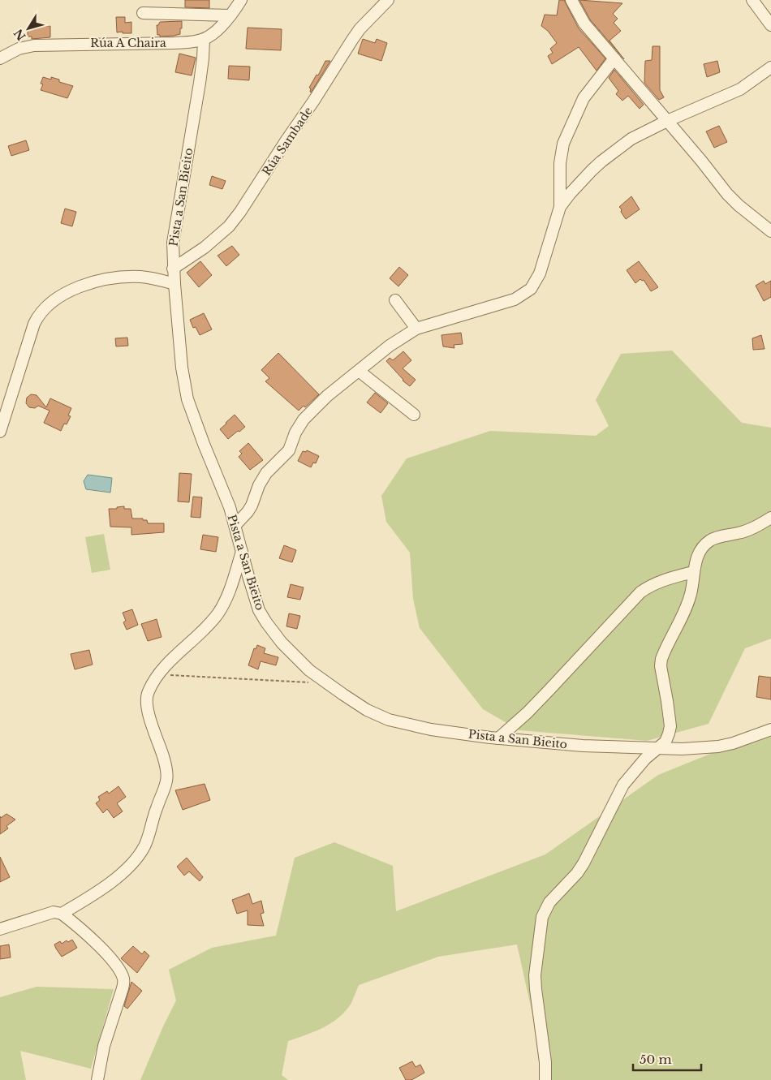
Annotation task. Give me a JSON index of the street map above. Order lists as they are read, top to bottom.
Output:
{
  "streets": {
    "street": ["Rúa A Chaira", "Rúa Sambade", "Pista a San Bieito"]
  },
  "crossings": [
    ["Rúa A Chaira", "Pista a San Bieito"],
    ["Rúa Sambade", "Pista a San Bieito"]
  ],
  "scale_bar": "50 m",
  "north": "bottom left"
}
